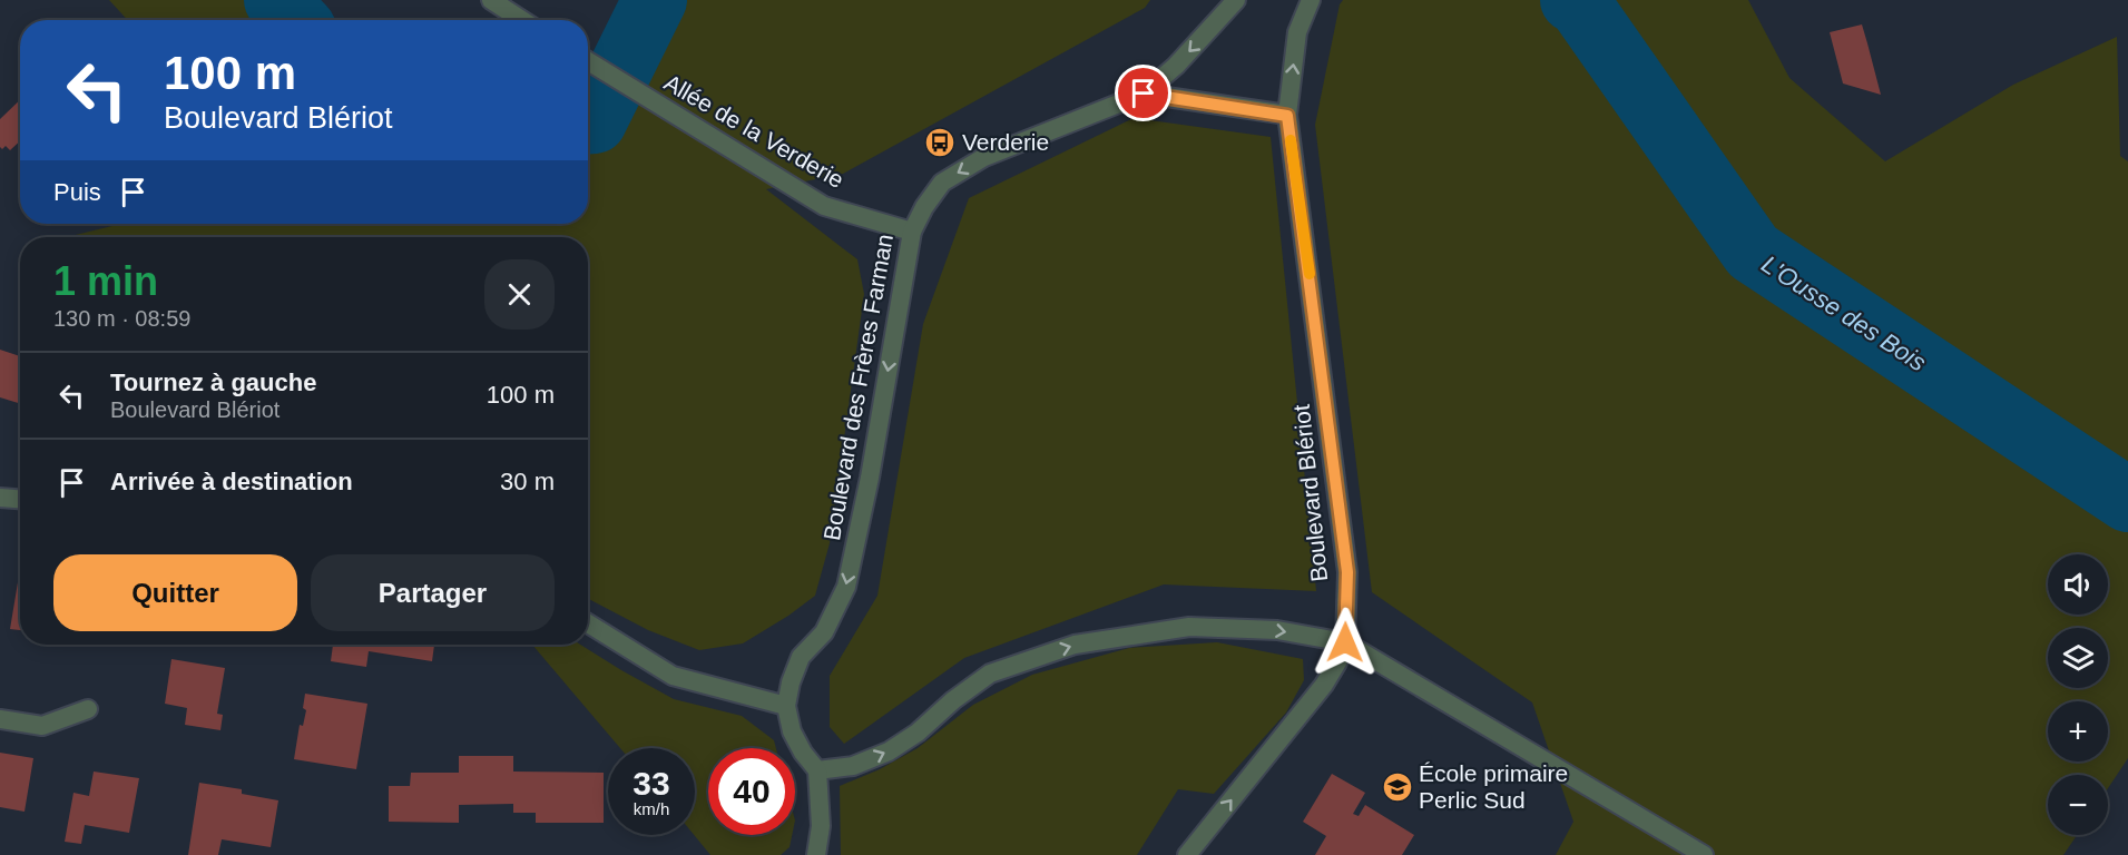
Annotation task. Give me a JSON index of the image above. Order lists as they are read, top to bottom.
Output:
{
  "streets": {
    "street": ["Allée de la Verderie", "Boulevard des Frères Farman", "Boulevard Blériot"]
  },
  "crossings": [
    ["Allée de la Verderie", "Boulevard des Frères Farman"]
  ],
  "one_way": ["Boulevard des Frères Farman", "Boulevard Blériot"],
  "water": ["L'Ousse des Bois"],
  "places": {
    "bus stop": ["Verderie"],
    "school or university": ["École primaire Perlic Sud"]
  },
  "page": {
    "turn": ["100 m", "Boulevard Blériot"],
    "then": "Puis",
    "heading": ["1 min", "130 m · 08:59"],
    "list": [
      {
        "name": "Tournez à gauche",
        "note": "Boulevard Blériot",
        "value": "100 m"
      },
      {
        "name": "Arrivée à destination",
        "value": "30 m"
      }
    ],
    "buttons": ["Quitter", "Partager"],
    "map_buttons": ["+", "−"],
    "speed": "33 km/h",
    "limit": "40"
  }
}
